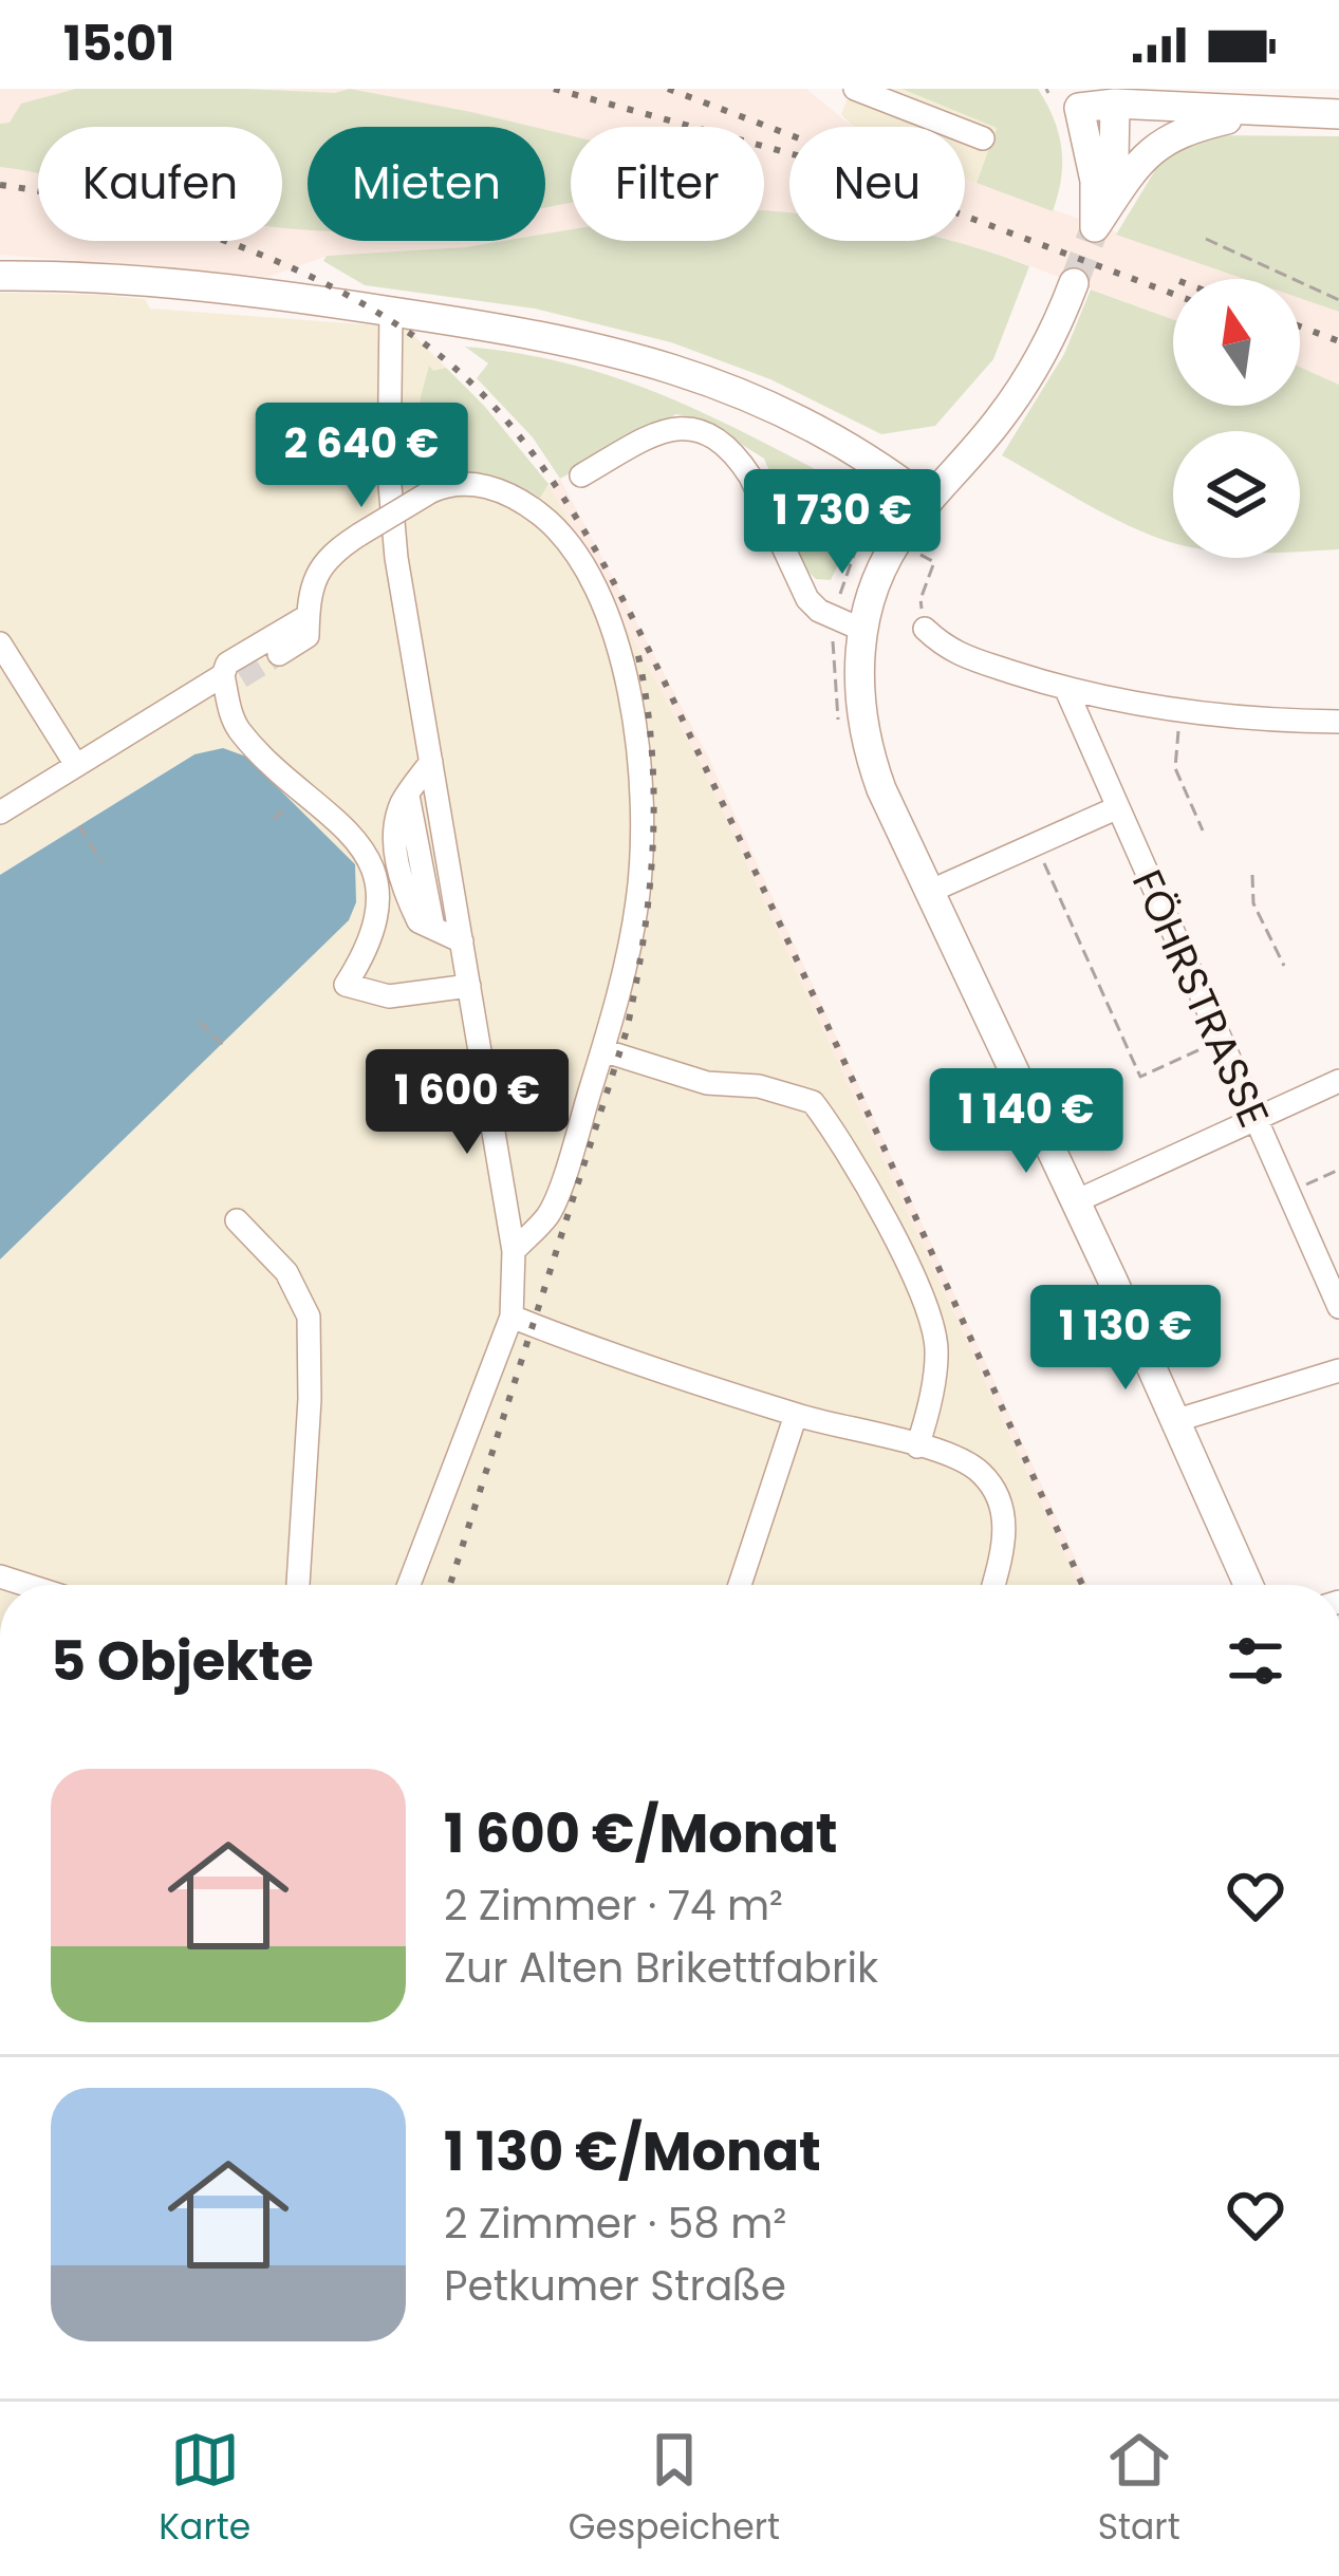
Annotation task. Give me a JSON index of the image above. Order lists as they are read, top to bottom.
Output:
{
  "streets": {
    "street": ["FÖHRSTRASSE"]
  },
  "north": "top",
  "page": {
    "status": "15:01",
    "chip": [
      "Kaufen",
      "Mieten",
      "Filter",
      "Neu"
    ],
    "price": [
      "2 640 €",
      "1 730 €",
      "1 600 €",
      "1 140 €",
      "1 130 €"
    ],
    "heading": "5 Objekte",
    "list": [
      {
        "name": "1 600 €/Monat",
        "note": "2 Zimmer · 74 m² · Zur Alten Brikettfabrik"
      },
      {
        "name": "1 130 €/Monat",
        "note": "2 Zimmer · 58 m² · Petkumer Straße"
      }
    ],
    "tabs": ["Karte", "Gespeichert", "Start"]
  }
}
